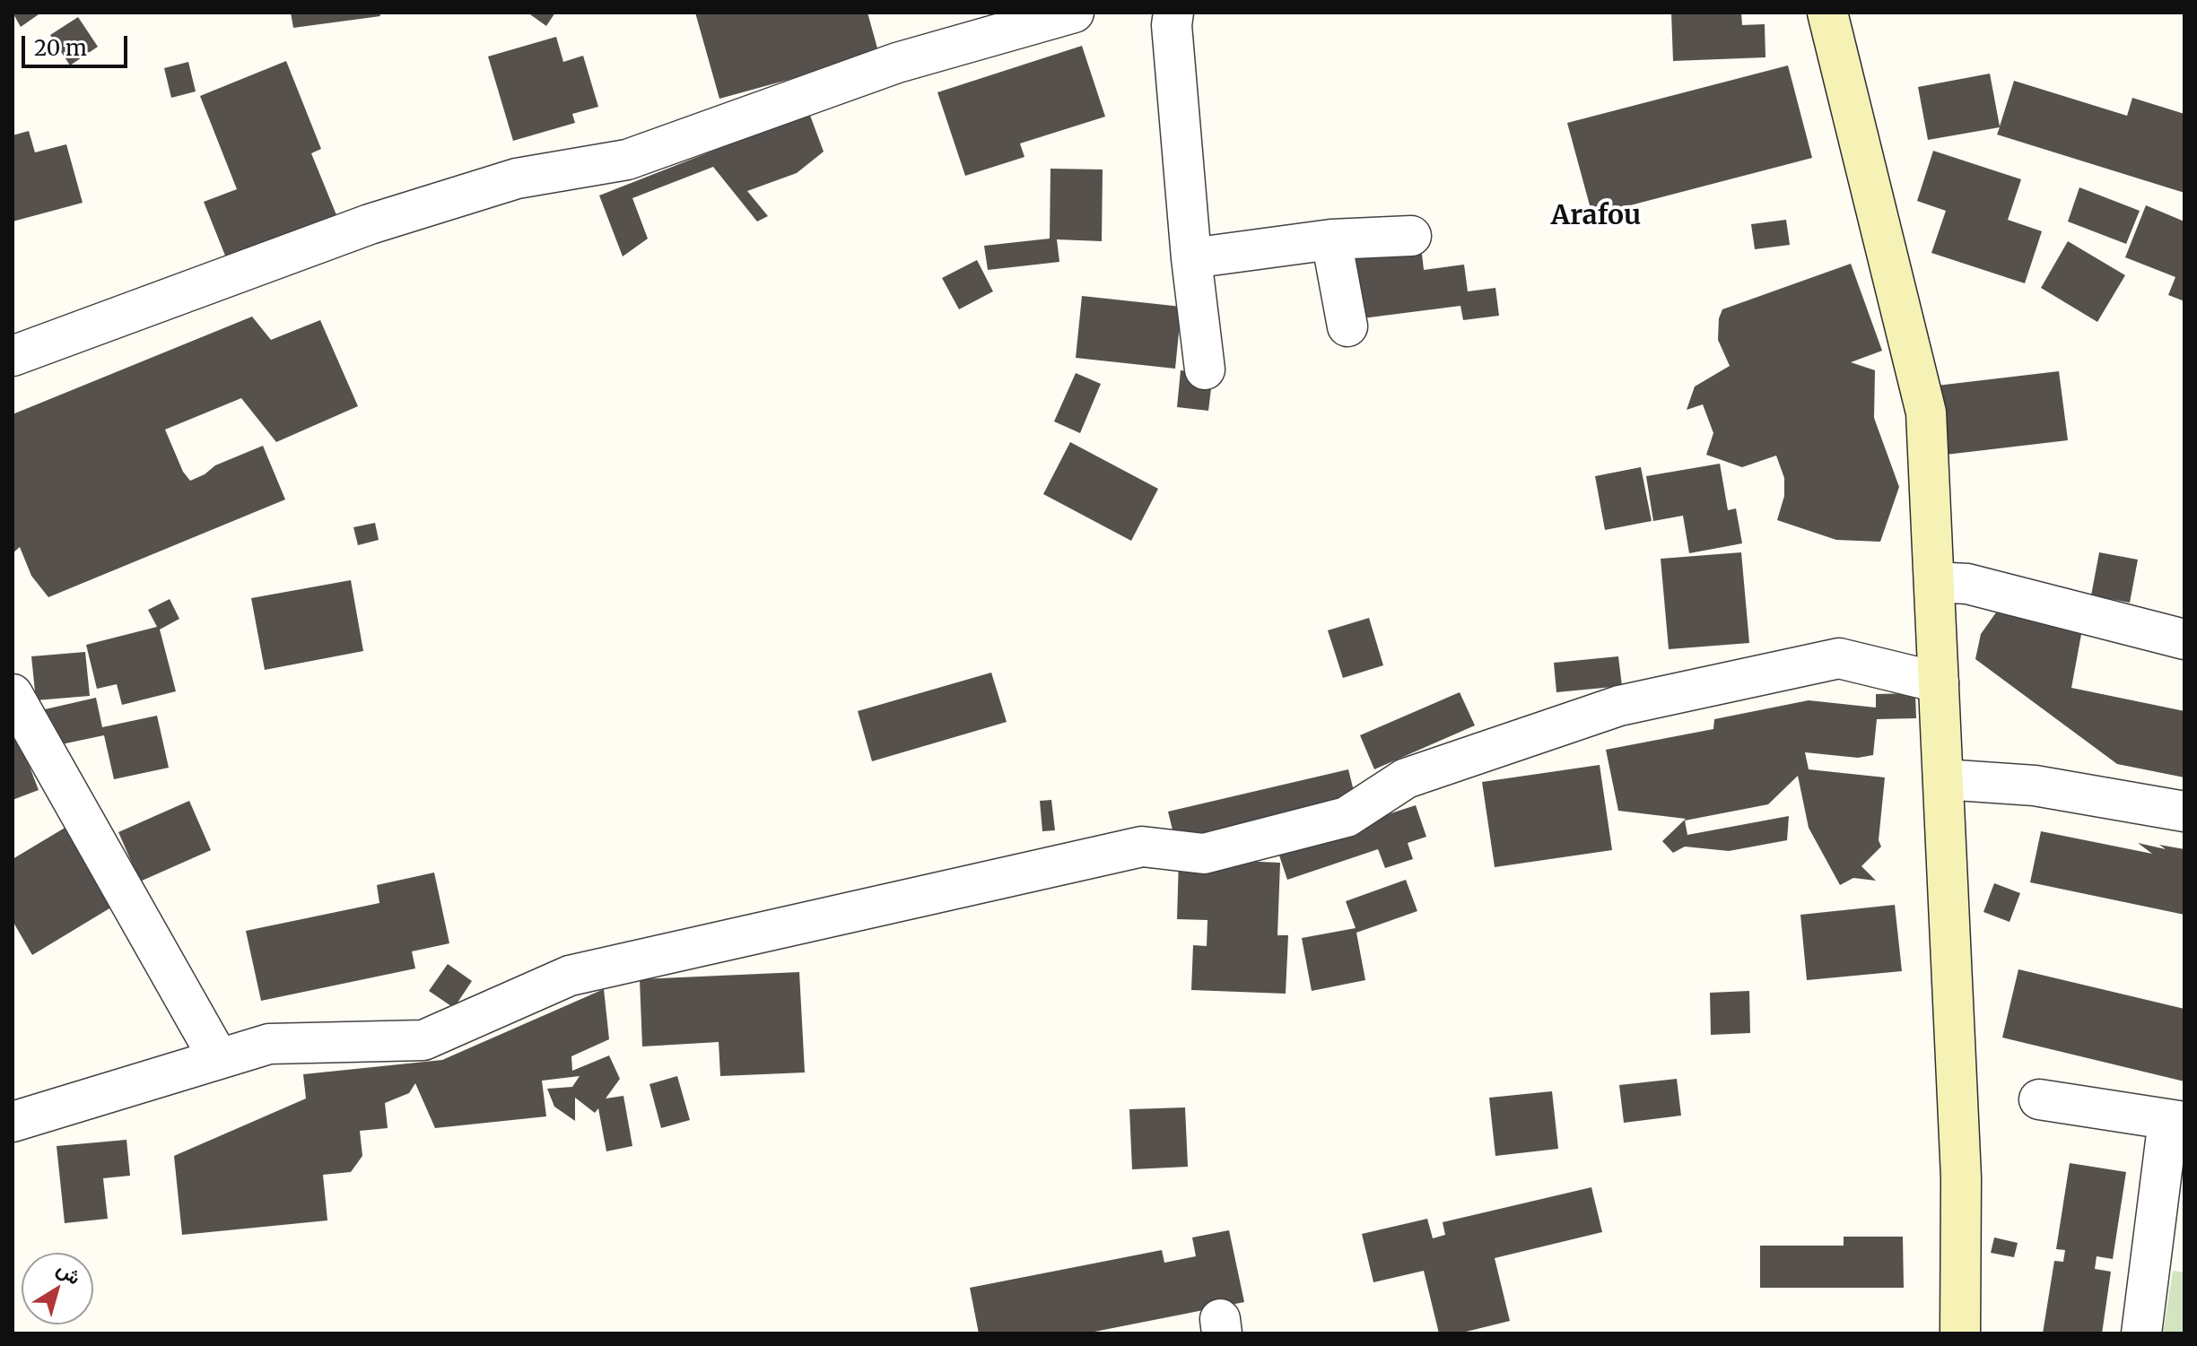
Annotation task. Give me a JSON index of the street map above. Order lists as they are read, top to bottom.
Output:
{
  "districts": ["Arafou"],
  "scale_bar": "20 m",
  "north": "top right"
}
